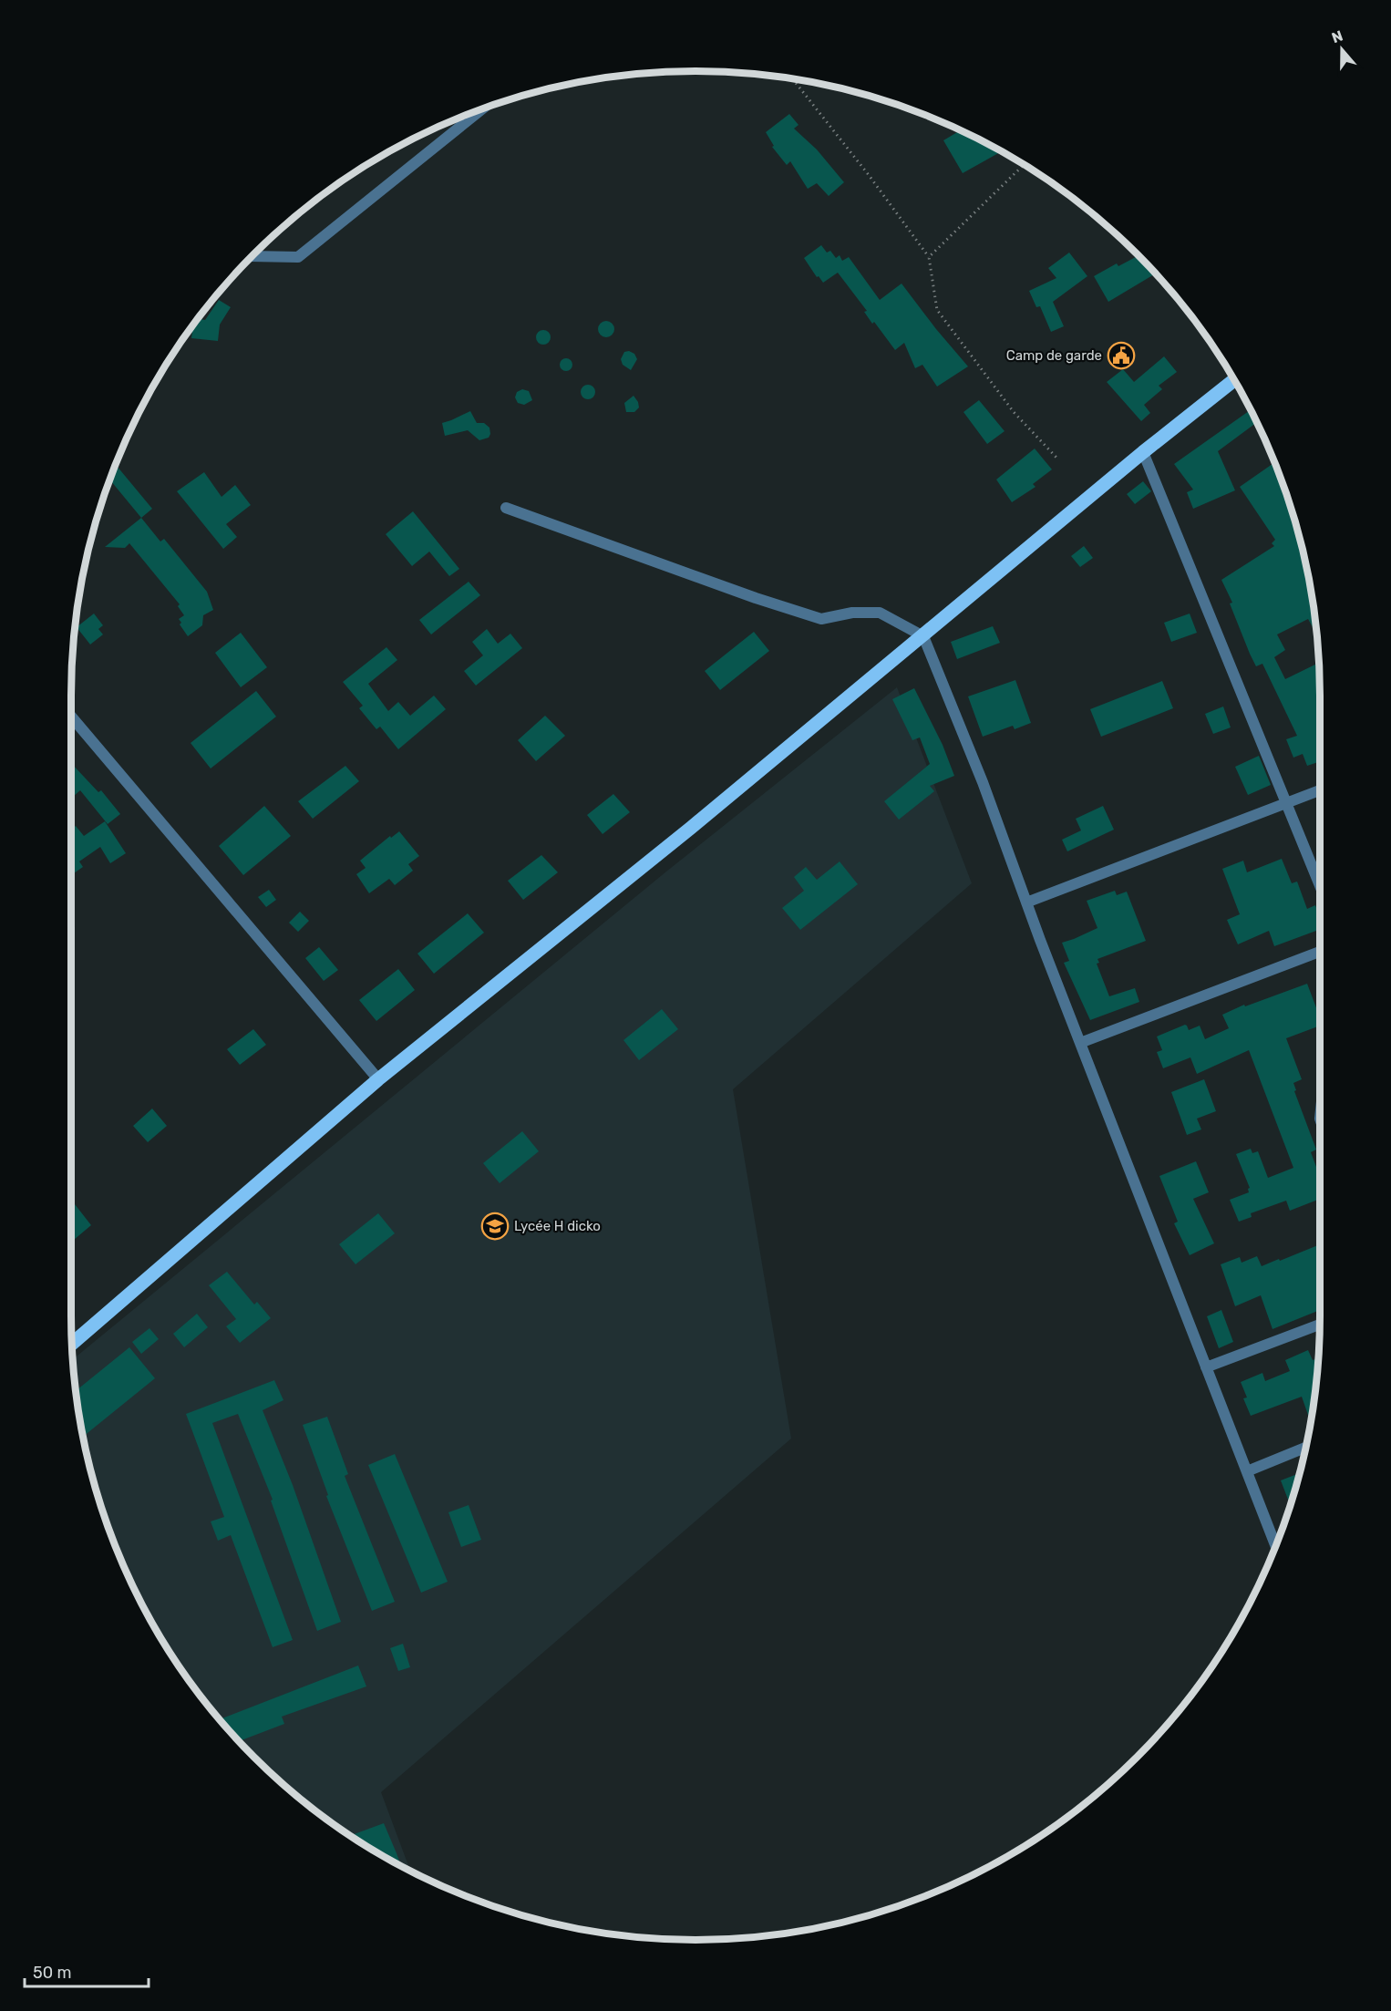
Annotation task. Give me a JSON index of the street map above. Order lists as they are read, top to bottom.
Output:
{
  "places": {
    "public building": ["Camp de garde"],
    "school or university": ["Lycée H dicko"]
  },
  "scale_bar": "50 m",
  "north": "top"
}
